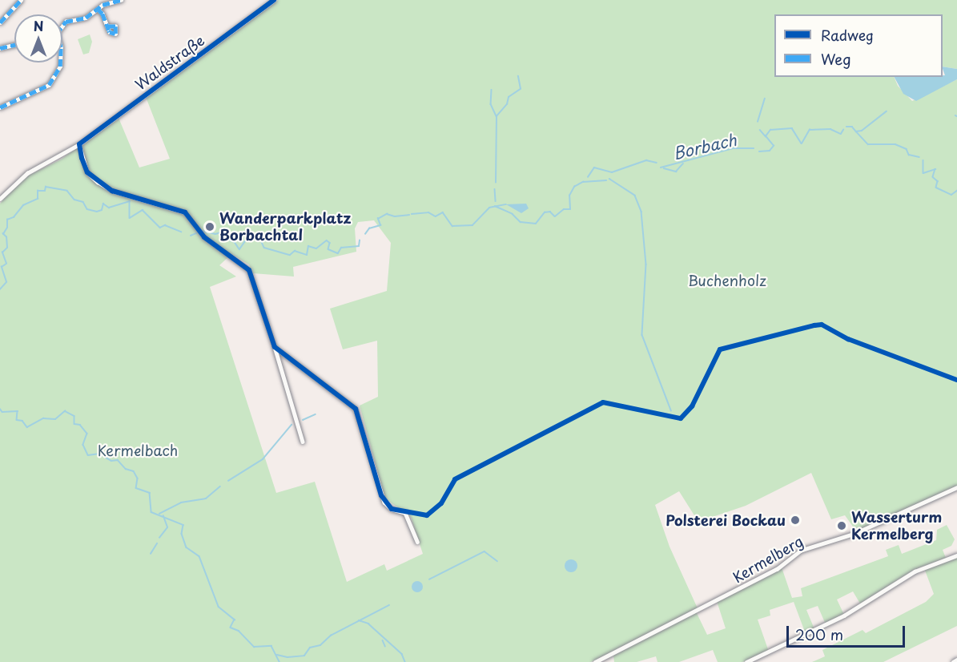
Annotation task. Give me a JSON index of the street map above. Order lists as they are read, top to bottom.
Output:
{
  "streets": {
    "street": ["Waldstraße", "Kermelberg"]
  },
  "water": ["Borbach"],
  "parks": ["Buchenholz", "Kermelbach"],
  "places": ["Wanderparkplatz Borbachtal", "Polsterei Bockau", "Wasserturm Kermelberg"],
  "legend": ["Radweg", "Weg"],
  "scale_bar": "200 m",
  "north": "top"
}
